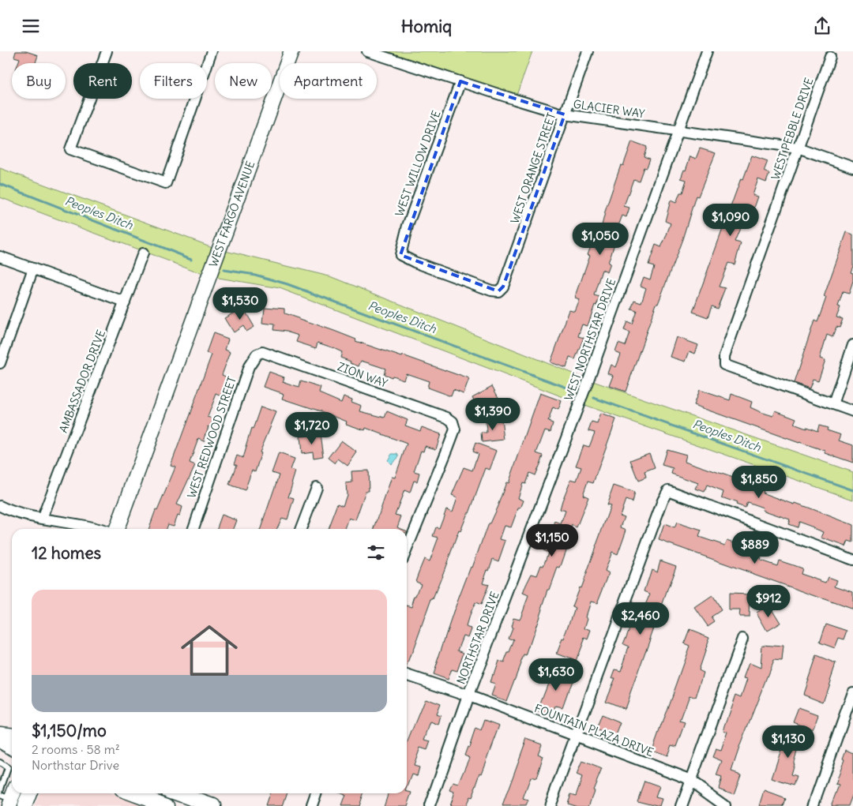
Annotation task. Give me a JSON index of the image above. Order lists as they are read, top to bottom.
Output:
{
  "streets": {
    "main road": ["WEST FARGO AVENUE"],
    "street": [
      "GLACIER WAY",
      "WEST PEBBLE DRIVE",
      "WEST WILLOW DRIVE",
      "WEST ORANGE STREET",
      "WEST NORTHSTAR DRIVE",
      "ZION WAY",
      "AMBASSADOR DRIVE",
      "WEST REDWOOD STREET",
      "NORTHSTAR DRIVE",
      "FOUNTAIN PLAZA DRIVE"
    ]
  },
  "crossings": [
    ["GLACIER WAY", "WEST PEBBLE DRIVE"],
    ["GLACIER WAY", "WEST WILLOW DRIVE"],
    ["GLACIER WAY", "WEST ORANGE STREET"],
    ["GLACIER WAY", "WEST NORTHSTAR DRIVE"],
    ["WEST WILLOW DRIVE", "WEST ORANGE STREET"],
    ["WEST NORTHSTAR DRIVE", "NORTHSTAR DRIVE"],
    ["ZION WAY", "WEST REDWOOD STREET"],
    ["NORTHSTAR DRIVE", "FOUNTAIN PLAZA DRIVE"]
  ],
  "water": ["Peoples Ditch"],
  "page": {
    "header": "Homiq",
    "chip": [
      "Buy",
      "Rent",
      "Filters",
      "New",
      "Apartment"
    ],
    "price": [
      "$1,090",
      "$1,050",
      "$1,530",
      "$1,390",
      "$1,720",
      "$1,850",
      "$1,150",
      "$889",
      "$912",
      "$2,460",
      "$1,630",
      "$1,130"
    ],
    "heading": "12 homes",
    "list": [
      {
        "name": "$1,150/mo",
        "note": "2 rooms · 58 m² · Northstar Drive"
      }
    ]
  }
}
